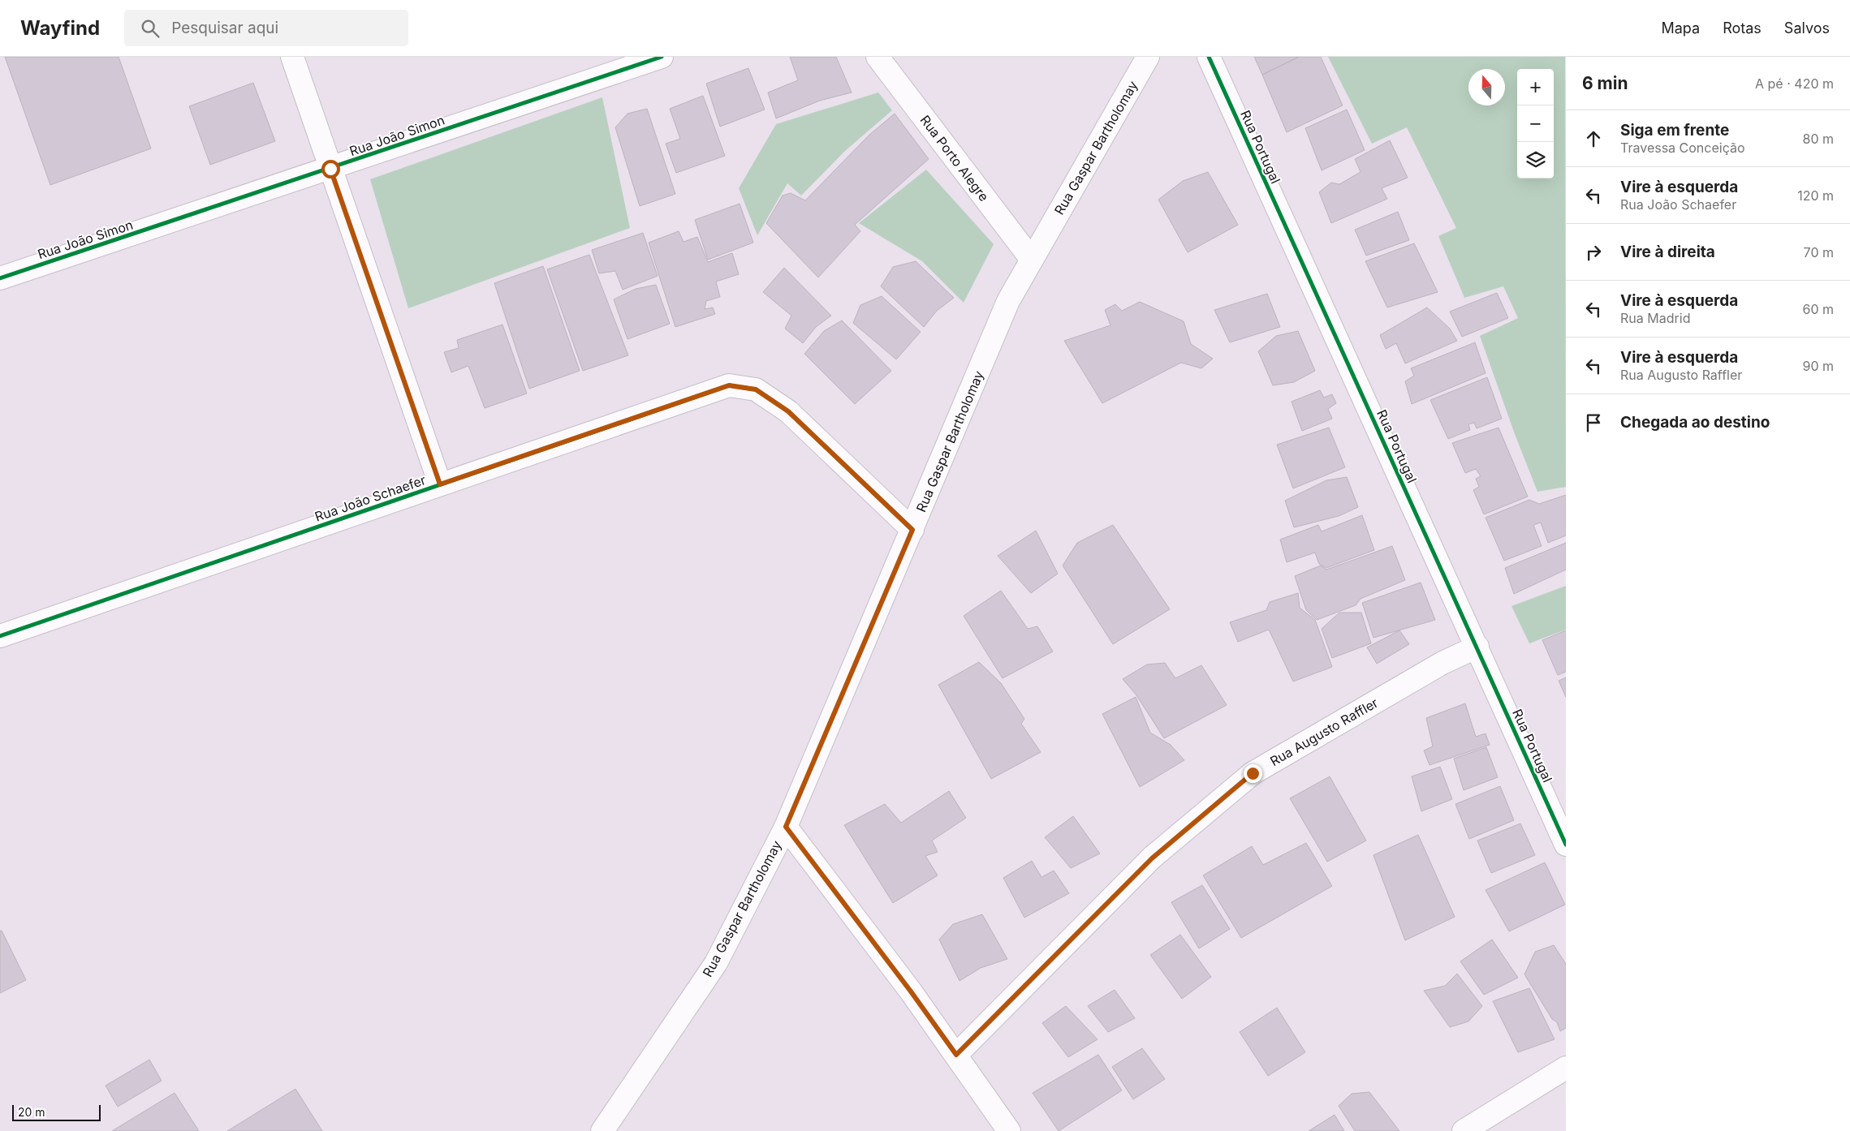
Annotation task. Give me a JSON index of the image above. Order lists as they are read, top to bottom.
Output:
{
  "streets": {
    "street": [
      "Rua João Simon",
      "Rua Portugal",
      "Rua Gaspar Bartholomay",
      "Rua Porto Alegre",
      "Rua João Schaefer",
      "Rua Augusto Raffler"
    ]
  },
  "crossings": [
    ["Rua Portugal", "Rua Augusto Raffler"],
    ["Rua Gaspar Bartholomay", "Rua Porto Alegre"],
    ["Rua Gaspar Bartholomay", "Rua João Schaefer"]
  ],
  "scale_bar": "20 m",
  "north": "top",
  "page": {
    "header": "Wayfind",
    "search": "Pesquisar aqui",
    "nav": ["Mapa", "Rotas", "Salvos"],
    "heading": ["6 min", "A pé · 420 m"],
    "map_buttons": ["+", "−"],
    "list": [
      ["Siga em frente", "Travessa Conceição", "80 m"],
      ["Vire à esquerda", "Rua João Schaefer", "120 m"],
      ["Vire à direita", "70 m"],
      ["Vire à esquerda", "Rua Madrid", "60 m"],
      ["Vire à esquerda", "Rua Augusto Raffler", "90 m"],
      "Chegada ao destino"
    ],
    "scale": "20 m"
  }
}
